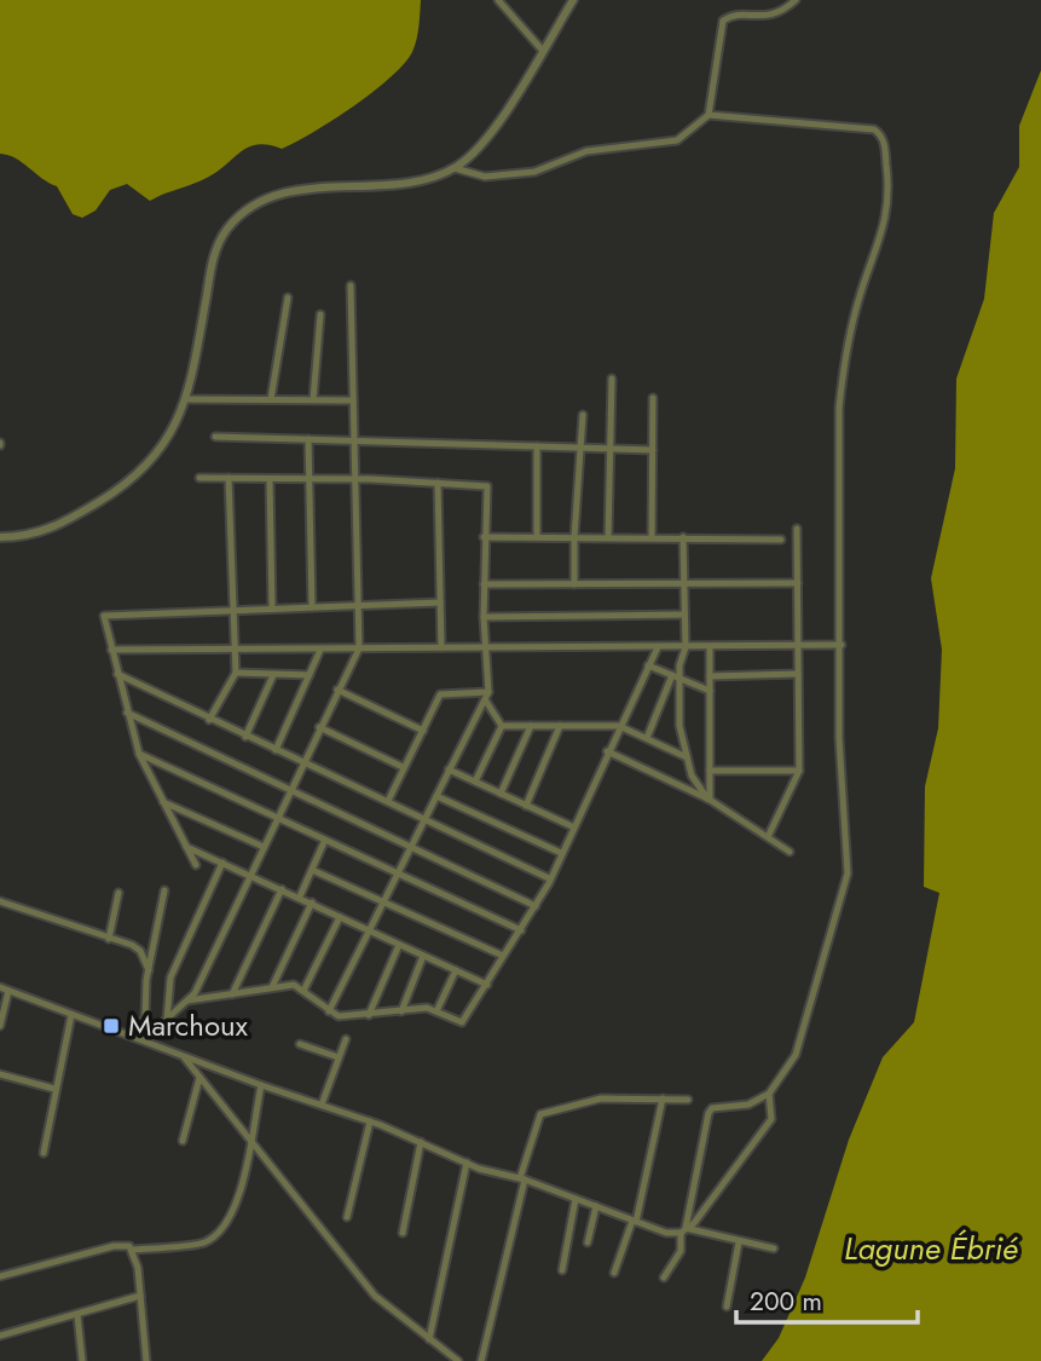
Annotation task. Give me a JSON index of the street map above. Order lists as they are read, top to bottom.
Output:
{
  "water": ["Lagune Ébrié"],
  "places": {
    "transit": ["Marchoux"]
  },
  "scale_bar": "200 m"
}
